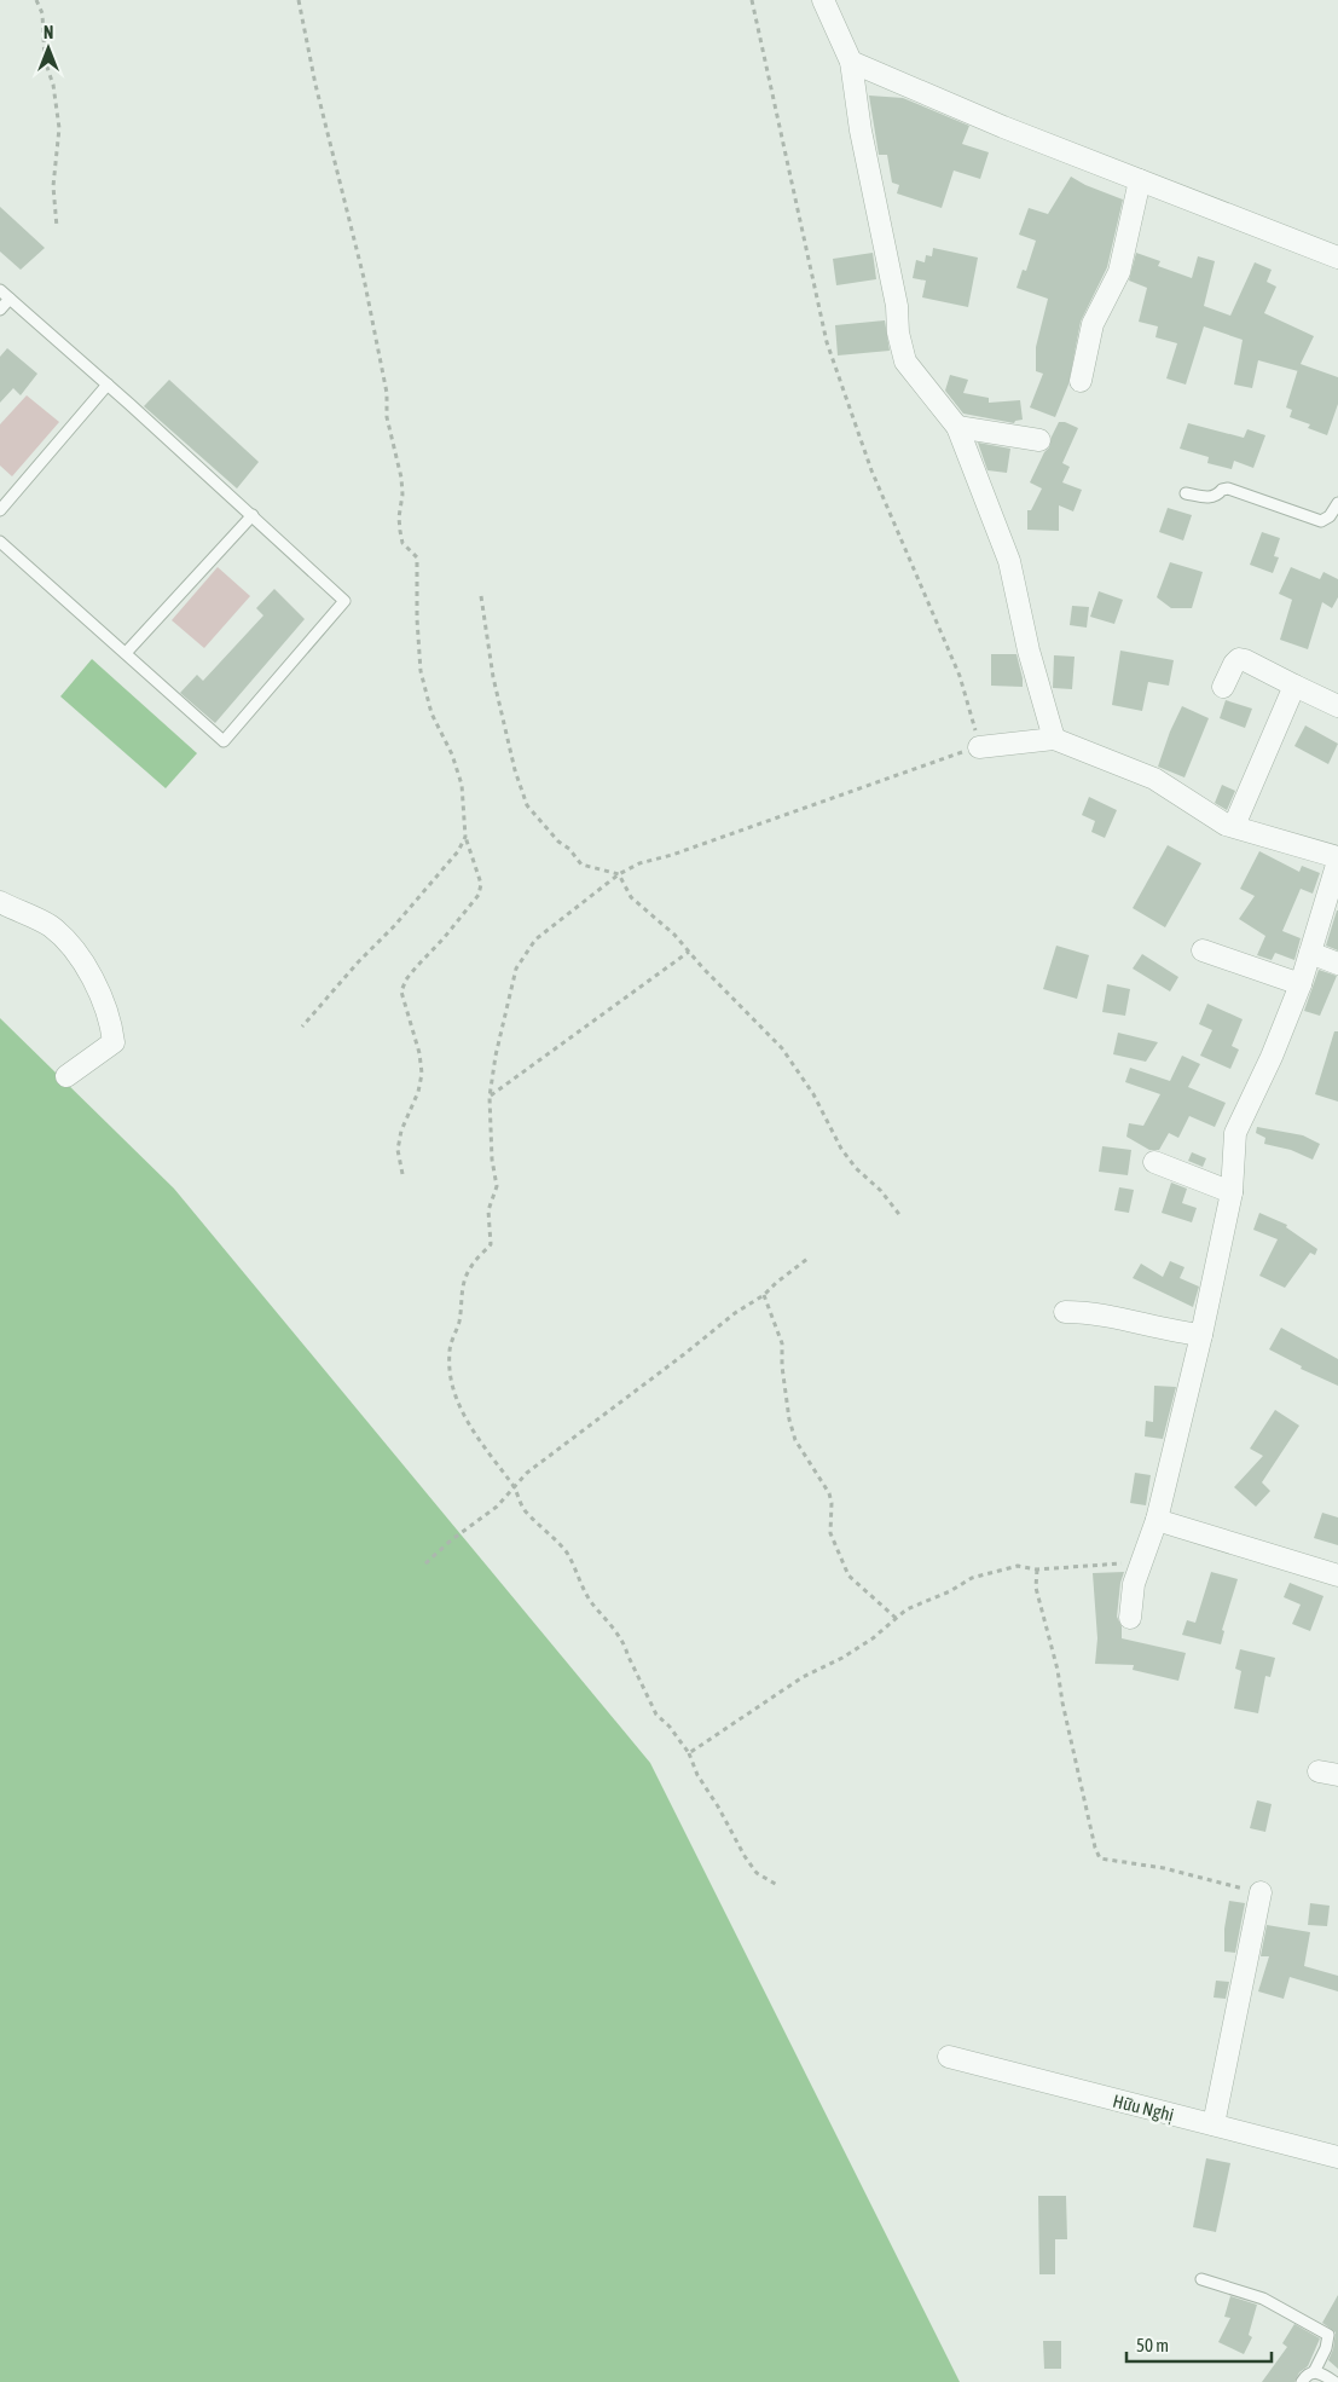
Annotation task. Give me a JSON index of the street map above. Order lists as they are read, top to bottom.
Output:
{
  "streets": {
    "street": ["Hữu Nghị"]
  },
  "scale_bar": "50 m",
  "north": "top"
}
